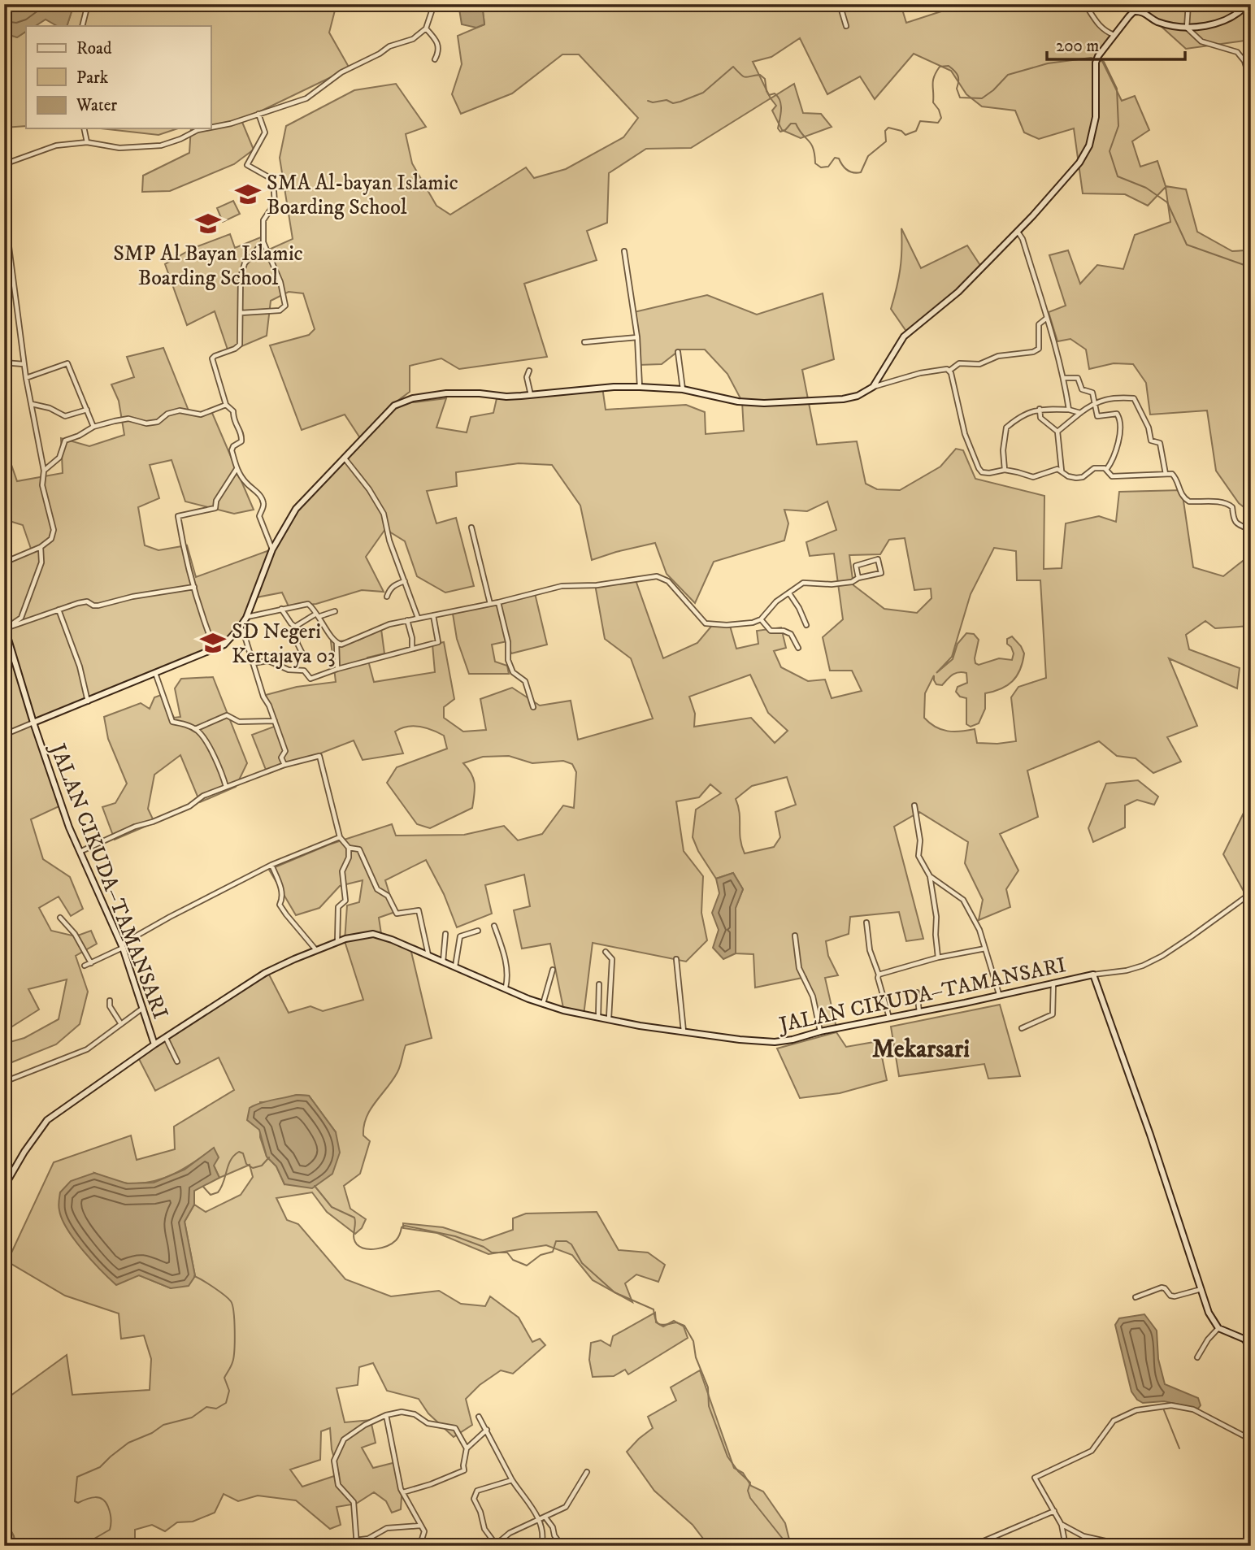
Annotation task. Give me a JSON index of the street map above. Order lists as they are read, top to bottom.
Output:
{
  "streets": {
    "street": ["JALAN CIKUDA–TAMANSARI"]
  },
  "districts": ["Mekarsari"],
  "places": {
    "school or university": ["SMA Al-bayan Islamic Boarding School", "SMP Al Bayan Islamic Boarding School", "SD Negeri Kertajaya 03"]
  },
  "legend": ["Road", "Park", "Water"],
  "scale_bar": "200 m"
}
